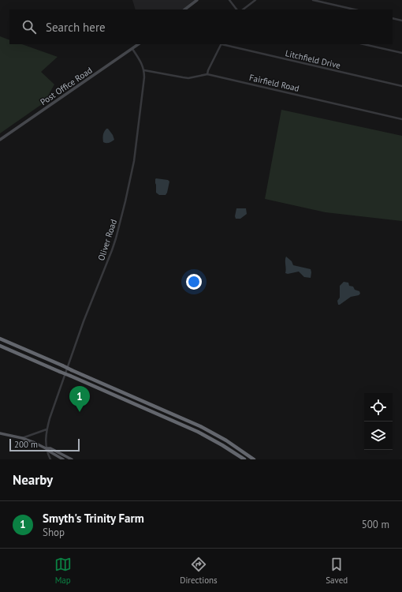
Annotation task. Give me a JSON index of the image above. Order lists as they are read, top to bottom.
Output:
{
  "streets": {
    "street": [
      "Litchfield Drive",
      "Fairfield Road",
      "Post Office Road",
      "Oliver Road"
    ]
  },
  "crossings": [
    ["Fairfield Road", "Oliver Road"],
    ["Post Office Road", "Oliver Road"]
  ],
  "scale_bar": "200 m",
  "page": {
    "search": "Search here",
    "pins": "1",
    "scale": "200 m",
    "heading": "Nearby",
    "list": [
      {
        "mark": "1",
        "name": "Smyth's Trinity Farm",
        "note": "Shop",
        "value": "500 m"
      }
    ],
    "nav": ["Map", "Directions", "Saved"]
  }
}
